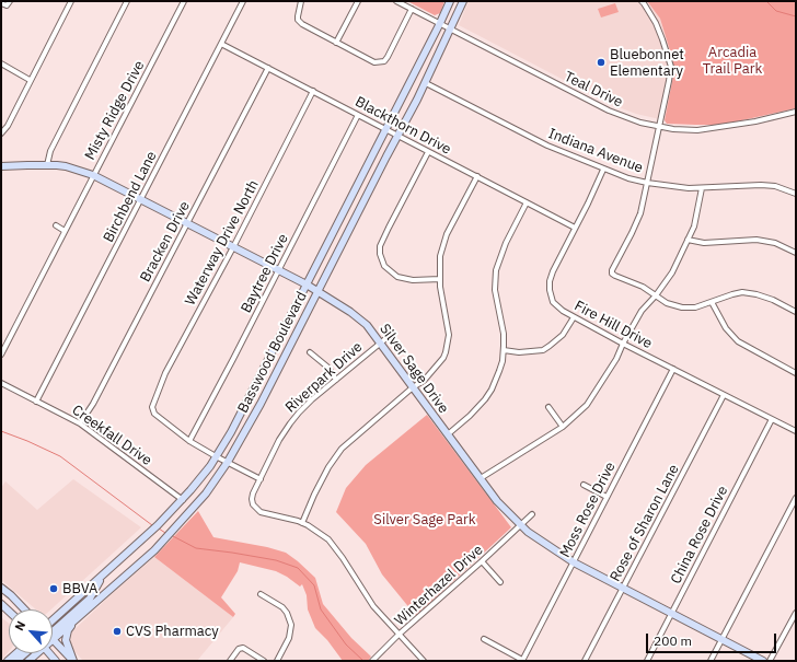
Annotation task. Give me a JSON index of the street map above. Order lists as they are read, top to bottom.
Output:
{
  "streets": {
    "main road": ["Basswood Boulevard", "Silver Sage Drive"],
    "street": [
      "Teal Drive",
      "Misty Ridge Drive",
      "Blackthorn Drive",
      "Indiana Avenue",
      "Birchbend Lane",
      "Bracken Drive",
      "Waterway Drive North",
      "Baytree Drive",
      "Fire Hill Drive",
      "Riverpark Drive",
      "Creekfall Drive",
      "Moss Rose Drive",
      "Rose of Sharon Lane",
      "China Rose Drive",
      "Winterhazel Drive"
    ]
  },
  "crossings": [
    ["Teal Drive", "Basswood Boulevard"],
    ["Misty Ridge Drive", "Silver Sage Drive"],
    ["Blackthorn Drive", "Birchbend Lane"],
    ["Blackthorn Drive", "Bracken Drive"],
    ["Blackthorn Drive", "Waterway Drive North"],
    ["Blackthorn Drive", "Baytree Drive"],
    ["Blackthorn Drive", "Fire Hill Drive"],
    ["Blackthorn Drive", "Basswood Boulevard"],
    ["Indiana Avenue", "Fire Hill Drive"],
    ["Indiana Avenue", "Basswood Boulevard"],
    ["Birchbend Lane", "Silver Sage Drive"],
    ["Birchbend Lane", "Creekfall Drive"],
    ["Bracken Drive", "Silver Sage Drive"],
    ["Bracken Drive", "Creekfall Drive"],
    ["Waterway Drive North", "Baytree Drive"],
    ["Waterway Drive North", "Silver Sage Drive"],
    ["Baytree Drive", "Silver Sage Drive"],
    ["Fire Hill Drive", "Moss Rose Drive"],
    ["Fire Hill Drive", "Rose of Sharon Lane"],
    ["Fire Hill Drive", "China Rose Drive"],
    ["Basswood Boulevard", "Silver Sage Drive"],
    ["Basswood Boulevard", "Creekfall Drive"],
    ["Silver Sage Drive", "Riverpark Drive"],
    ["Silver Sage Drive", "Moss Rose Drive"],
    ["Silver Sage Drive", "Rose of Sharon Lane"],
    ["Silver Sage Drive", "China Rose Drive"],
    ["Silver Sage Drive", "Winterhazel Drive"]
  ],
  "parks": ["Arcadia Trail Park", "Silver Sage Park"],
  "places": ["Bluebonnet Elementary", "BBVA", "CVS Pharmacy"],
  "scale_bar": "200 m",
  "north": "top left"
}
